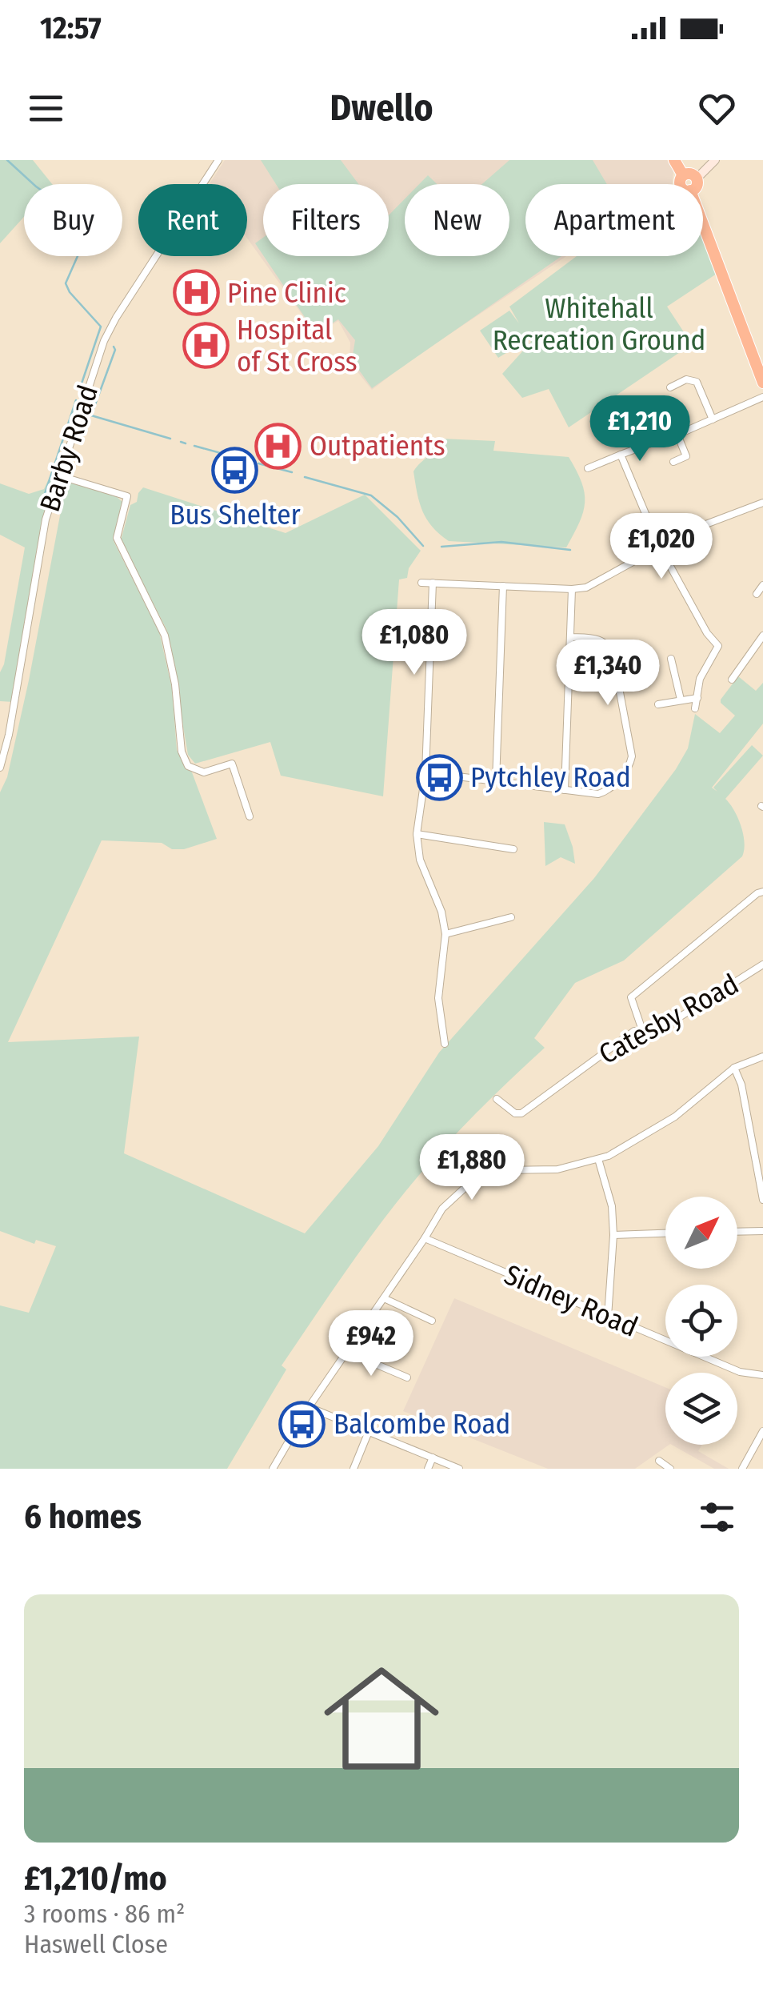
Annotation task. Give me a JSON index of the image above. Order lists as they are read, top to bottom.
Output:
{
  "streets": {
    "street": ["Barby Road", "Catesby Road", "Sidney Road"]
  },
  "parks": ["Whitehall Recreation Ground"],
  "places": {
    "hospital": ["Pine Clinic", "Hospital of St Cross", "Outpatients"],
    "bus stop": ["Bus Shelter", "Pytchley Road", "Balcombe Road"]
  },
  "north": "top right",
  "page": {
    "status": "12:57",
    "header": "Dwello",
    "chip": [
      "Buy",
      "Rent",
      "Filters",
      "New",
      "Apartment"
    ],
    "price": [
      "£1,210",
      "£1,020",
      "£1,080",
      "£1,340",
      "£1,880",
      "£942"
    ],
    "heading": "6 homes",
    "list": [
      {
        "name": "£1,210/mo",
        "note": "3 rooms · 86 m² · Haswell Close"
      }
    ]
  }
}
